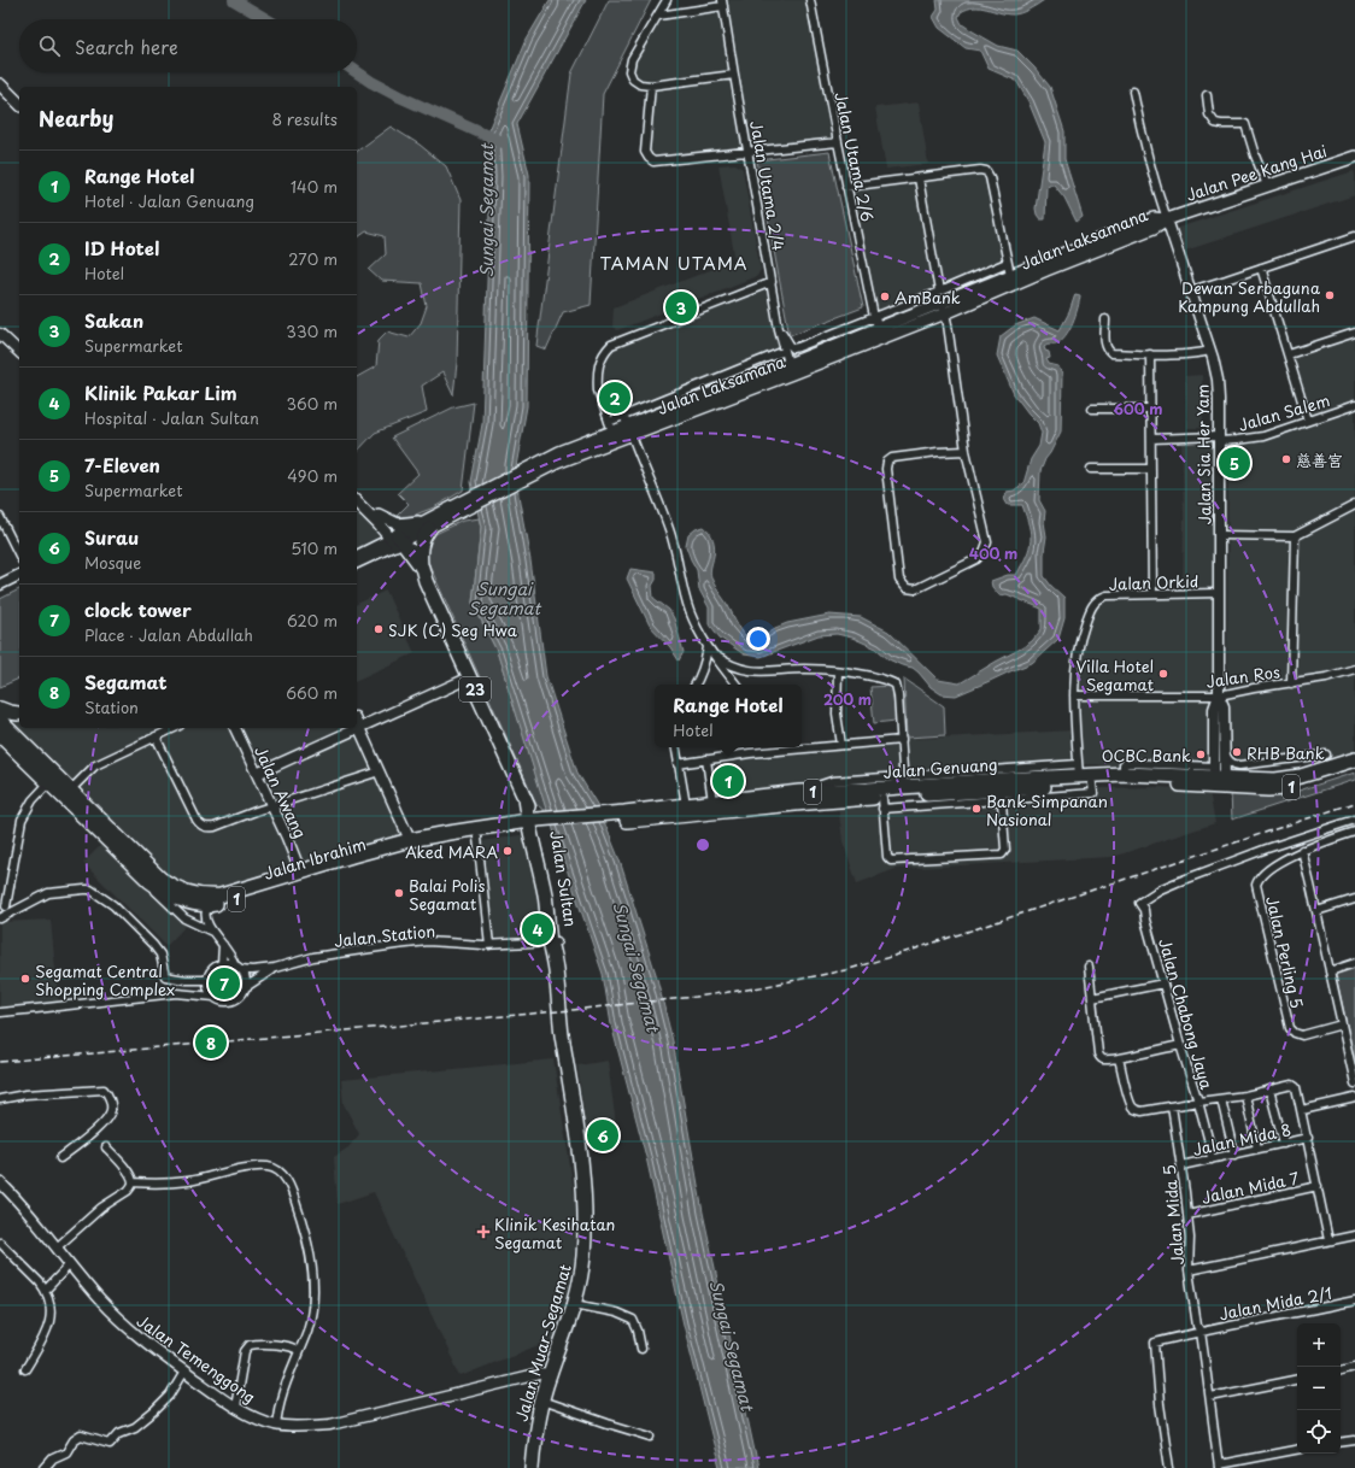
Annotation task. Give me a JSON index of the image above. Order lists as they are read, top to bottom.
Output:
{
  "streets": {
    "highway": [
      "23",
      "Jalan Genuang",
      "1",
      "Jalan Ibrahim",
      "Jalan Sultan",
      "Jalan Muar-Segamat"
    ],
    "main road": ["Jalan Pee Kang Hai", "Jalan Laksamana"],
    "street": [
      "Jalan Utama 2/6",
      "Jalan Utama 2/4",
      "Jalan Salem",
      "Jalan Sia Her Yam",
      "Jalan Orkid",
      "Jalan Ros",
      "Jalan Awang",
      "Jalan Station",
      "Jalan Perling 5",
      "Jalan Chabong Jaya",
      "Jalan Mida 8",
      "Jalan Mida 7",
      "Jalan Mida 5",
      "Jalan Mida 2/1",
      "Jalan Temenggong"
    ]
  },
  "crossings": [
    ["Jalan Utama 2/6", "Jalan Laksamana"],
    ["Jalan Pee Kang Hai", "Jalan Laksamana"],
    ["Jalan Pee Kang Hai", "Jalan Sia Her Yam"],
    ["Jalan Utama 2/4", "Jalan Laksamana"],
    ["Jalan Laksamana", "Jalan Sia Her Yam"],
    ["Jalan Laksamana", "Jalan Sultan"],
    ["Jalan Salem", "Jalan Sia Her Yam"],
    ["Jalan Sia Her Yam", "Jalan Orkid"],
    ["Jalan Sia Her Yam", "Jalan Ros"],
    ["Jalan Sia Her Yam", "Jalan Genuang"],
    ["Jalan Orkid", "Jalan Ros"],
    ["Jalan Orkid", "Jalan Genuang"],
    ["Jalan Genuang", "Jalan Ibrahim"],
    ["Jalan Genuang", "Jalan Sultan"],
    ["Jalan Awang", "Jalan Ibrahim"],
    ["Jalan Ibrahim", "Jalan Sultan"],
    ["Jalan Sultan", "Jalan Station"],
    ["Jalan Sultan", "Jalan Muar-Segamat"],
    ["Jalan Chabong Jaya", "Jalan Mida 5"],
    ["Jalan Mida 8", "Jalan Mida 5"],
    ["Jalan Mida 7", "Jalan Mida 5"],
    ["Jalan Muar-Segamat", "Jalan Temenggong"]
  ],
  "districts": ["TAMAN UTAMA"],
  "water": ["Sungai Segamat"],
  "places": {
    "other": [
      "Dewan Serbaguna Kampung Abdullah",
      "AmBank",
      "慈善宫",
      "SJK (C) Seg Hwa",
      "Villa Hotel Segamat",
      "RHB Bank",
      "OCBC Bank",
      "Bank Simpanan Nasional",
      "Aked MARA",
      "Balai Polis Segamat",
      "Segamat Central Shopping Complex"
    ],
    "health": ["Klinik Kesihatan Segamat"]
  },
  "page": {
    "search": "Search here",
    "heading": ["Nearby", "8 results"],
    "list": [
      {
        "mark": "1",
        "name": "Range Hotel",
        "note": "Hotel · Jalan Genuang",
        "value": "140 m"
      },
      {
        "mark": "2",
        "name": "ID Hotel",
        "note": "Hotel",
        "value": "270 m"
      },
      {
        "mark": "3",
        "name": "Sakan",
        "note": "Supermarket",
        "value": "330 m"
      },
      {
        "mark": "4",
        "name": "Klinik Pakar Lim",
        "note": "Hospital · Jalan Sultan",
        "value": "360 m"
      },
      {
        "mark": "5",
        "name": "7-Eleven",
        "note": "Supermarket",
        "value": "490 m"
      },
      {
        "mark": "6",
        "name": "Surau",
        "note": "Mosque",
        "value": "510 m"
      },
      {
        "mark": "7",
        "name": "clock tower",
        "note": "Place · Jalan Abdullah",
        "value": "620 m"
      },
      {
        "mark": "8",
        "name": "Segamat",
        "note": "Station",
        "value": "660 m"
      }
    ],
    "pins": [
      "3",
      "2",
      "5",
      "1",
      "4",
      "7",
      "8",
      "6"
    ],
    "popup": ["Range Hotel", "Hotel"],
    "map_buttons": ["+", "−"]
  },
  "rings": ["600 m", "400 m", "200 m"]
}
